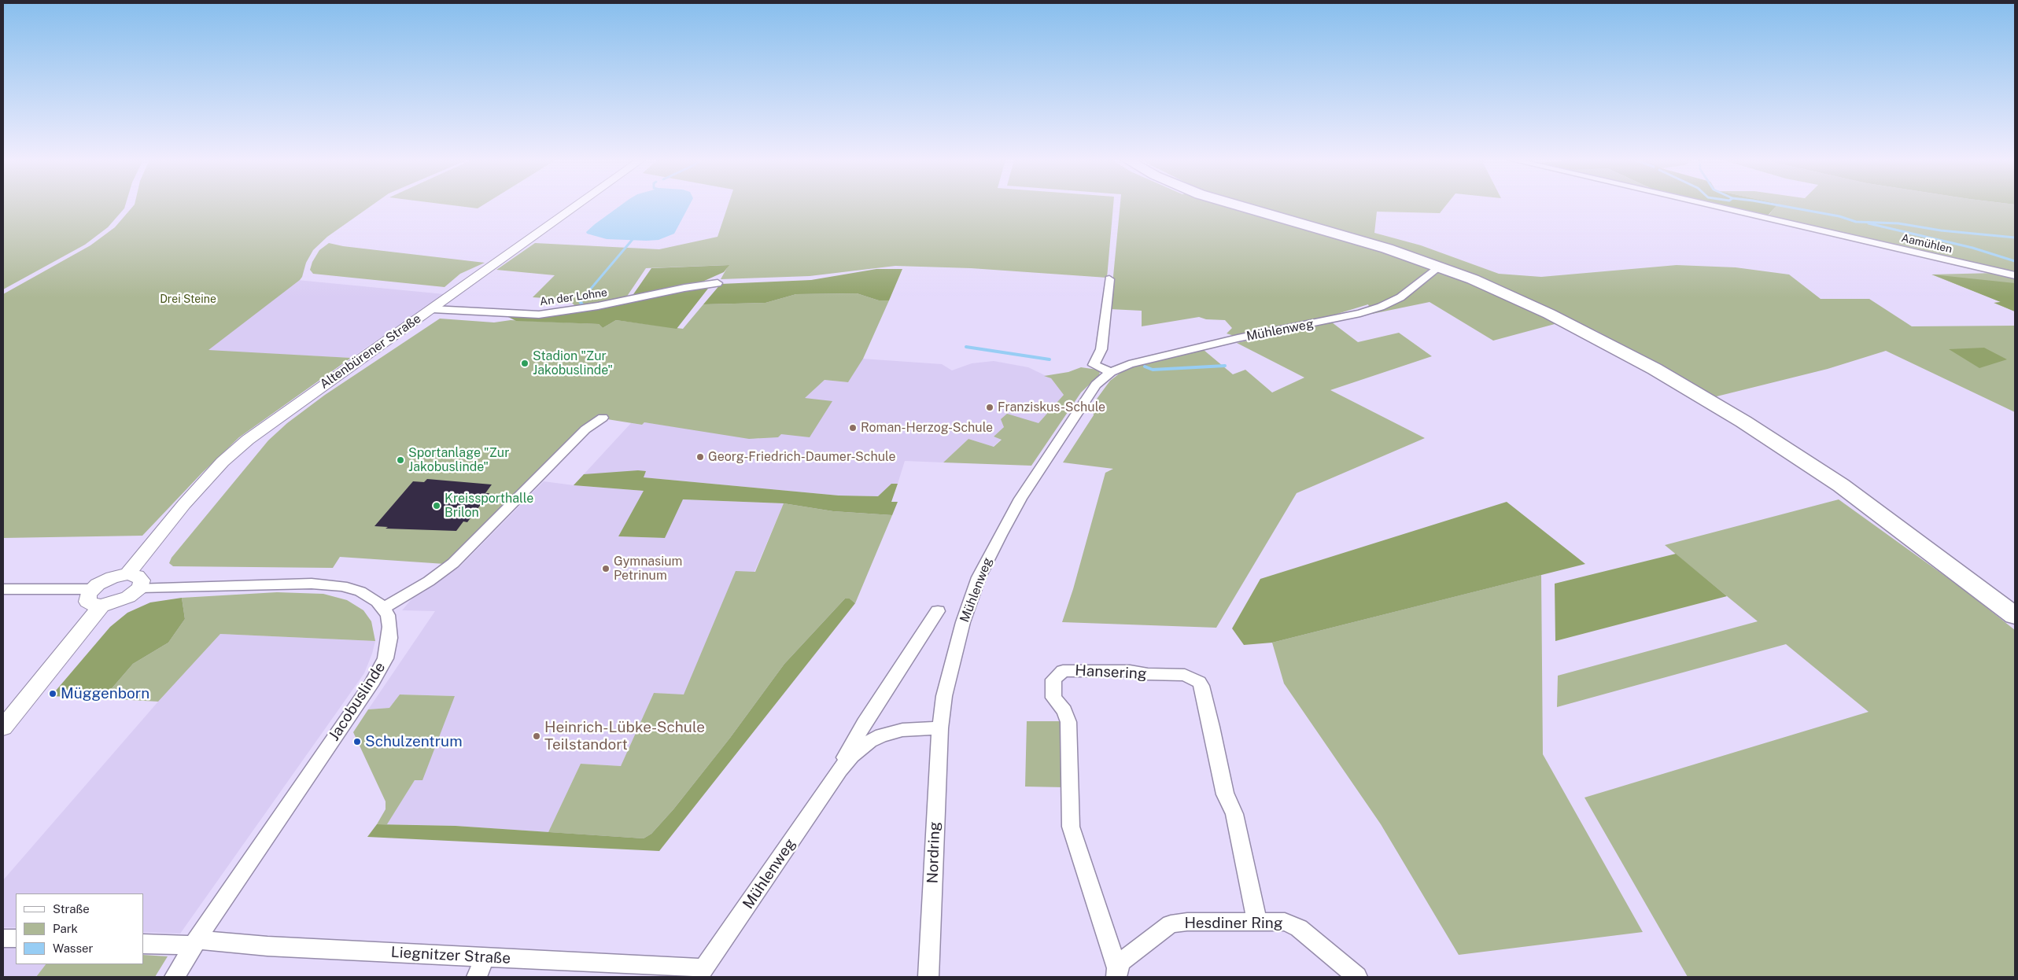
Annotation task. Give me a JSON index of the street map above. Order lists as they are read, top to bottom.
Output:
{
  "streets": {
    "street": [
      "Aamühlen",
      "An der Lohne",
      "Mühlenweg",
      "Altenbürener Straße",
      "Hansering",
      "Jacobuslinde",
      "Nordring",
      "Hesdiner Ring",
      "Liegnitzer Straße"
    ]
  },
  "crossings": [
    ["An der Lohne", "Altenbürener Straße"],
    ["Mühlenweg", "Nordring"],
    ["Mühlenweg", "Liegnitzer Straße"],
    ["Hansering", "Hesdiner Ring"],
    ["Jacobuslinde", "Liegnitzer Straße"]
  ],
  "parks": ["Drei Steine"],
  "places": [
    "Stadion \"Zur Jakobuslinde\"",
    "Franziskus-Schule",
    "Roman-Herzog-Schule",
    "Georg-Friedrich-Daumer-Schule",
    "Sportanlage \"Zur Jakobuslinde\"",
    "Kreissporthalle Brilon",
    "Gymnasium Petrinum",
    "Müggenborn",
    "Heinrich-Lübke-Schule Teilstandort",
    "Schulzentrum"
  ],
  "legend": ["Straße", "Park", "Wasser"]
}
